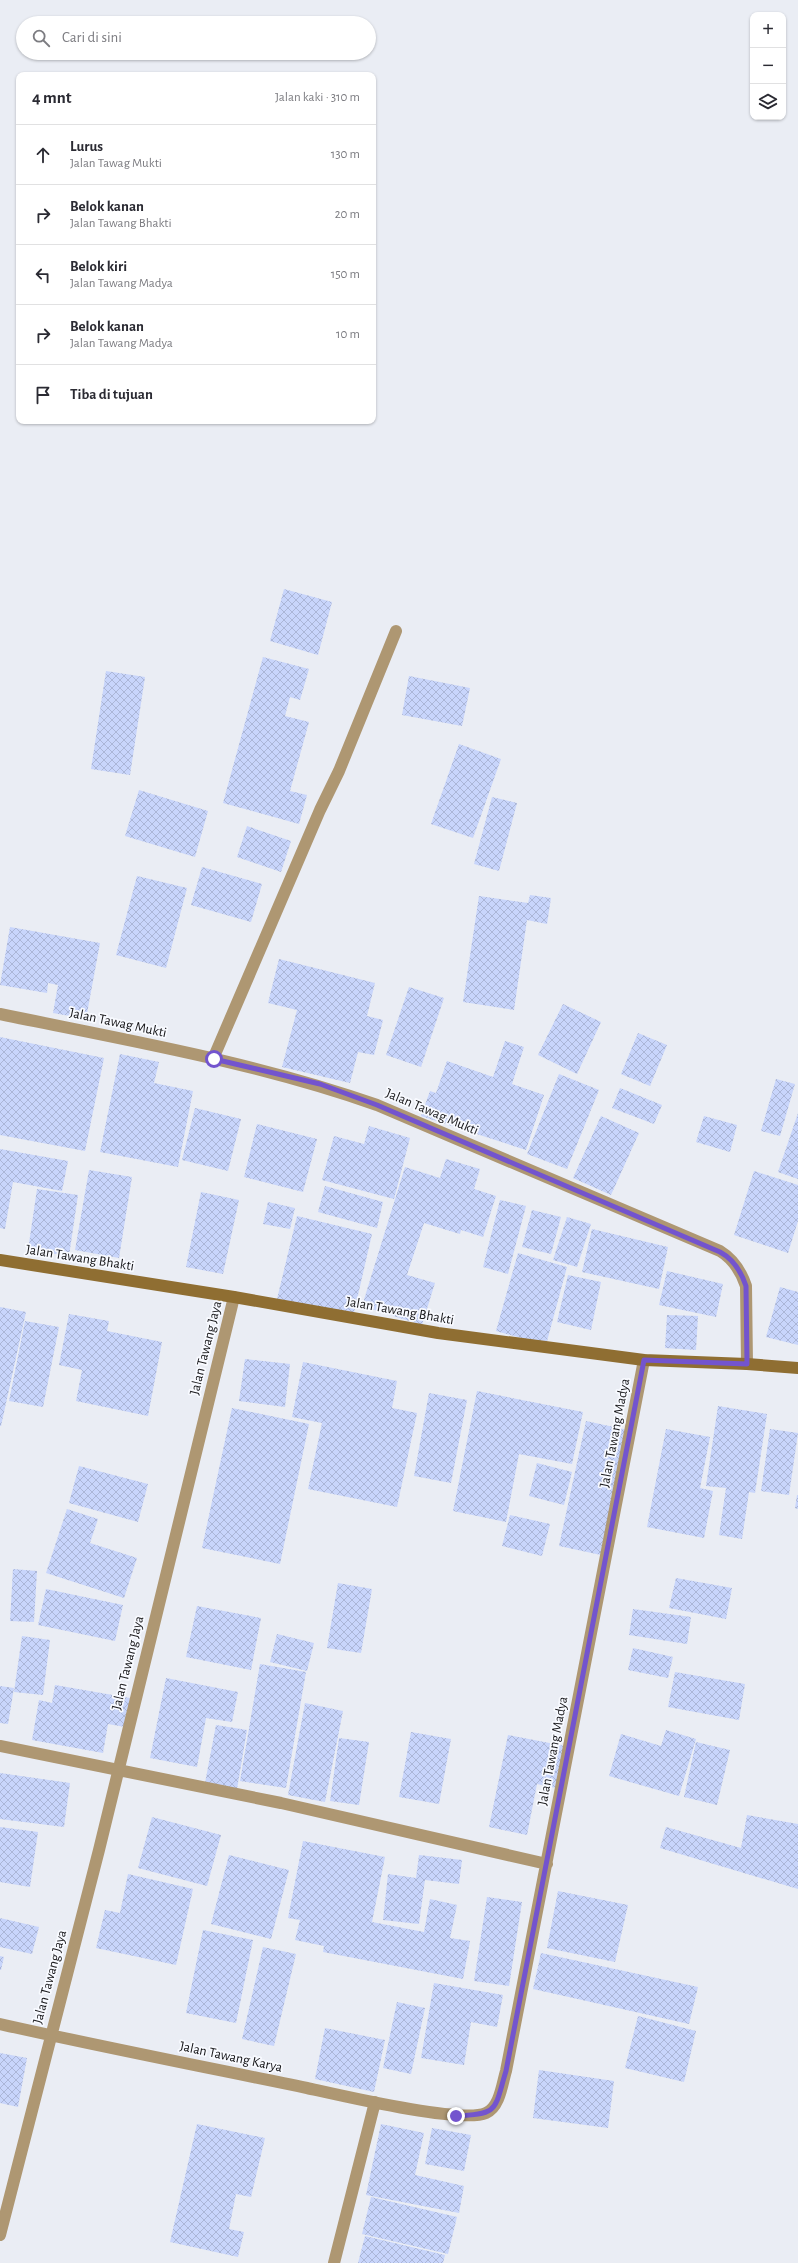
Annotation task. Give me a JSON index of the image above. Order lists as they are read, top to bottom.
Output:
{
  "streets": {
    "street": [
      "Jalan Tawag Mukti",
      "Jalan Tawang Bhakti",
      "Jalan Tawang Jaya",
      "Jalan Tawang Madya",
      "Jalan Tawang Karya"
    ]
  },
  "crossings": [
    ["Jalan Tawag Mukti", "Jalan Tawang Bhakti"],
    ["Jalan Tawang Bhakti", "Jalan Tawang Jaya"],
    ["Jalan Tawang Bhakti", "Jalan Tawang Madya"],
    ["Jalan Tawang Jaya", "Jalan Tawang Karya"],
    ["Jalan Tawang Madya", "Jalan Tawang Karya"]
  ],
  "page": {
    "map_buttons": ["+", "−"],
    "search": "Cari di sini",
    "heading": ["4 mnt", "Jalan kaki · 310 m"],
    "list": [
      ["Lurus", "Jalan Tawag Mukti", "130 m"],
      ["Belok kanan", "Jalan Tawang Bhakti", "20 m"],
      ["Belok kiri", "Jalan Tawang Madya", "150 m"],
      ["Belok kanan", "Jalan Tawang Madya", "10 m"],
      "Tiba di tujuan"
    ]
  }
}
